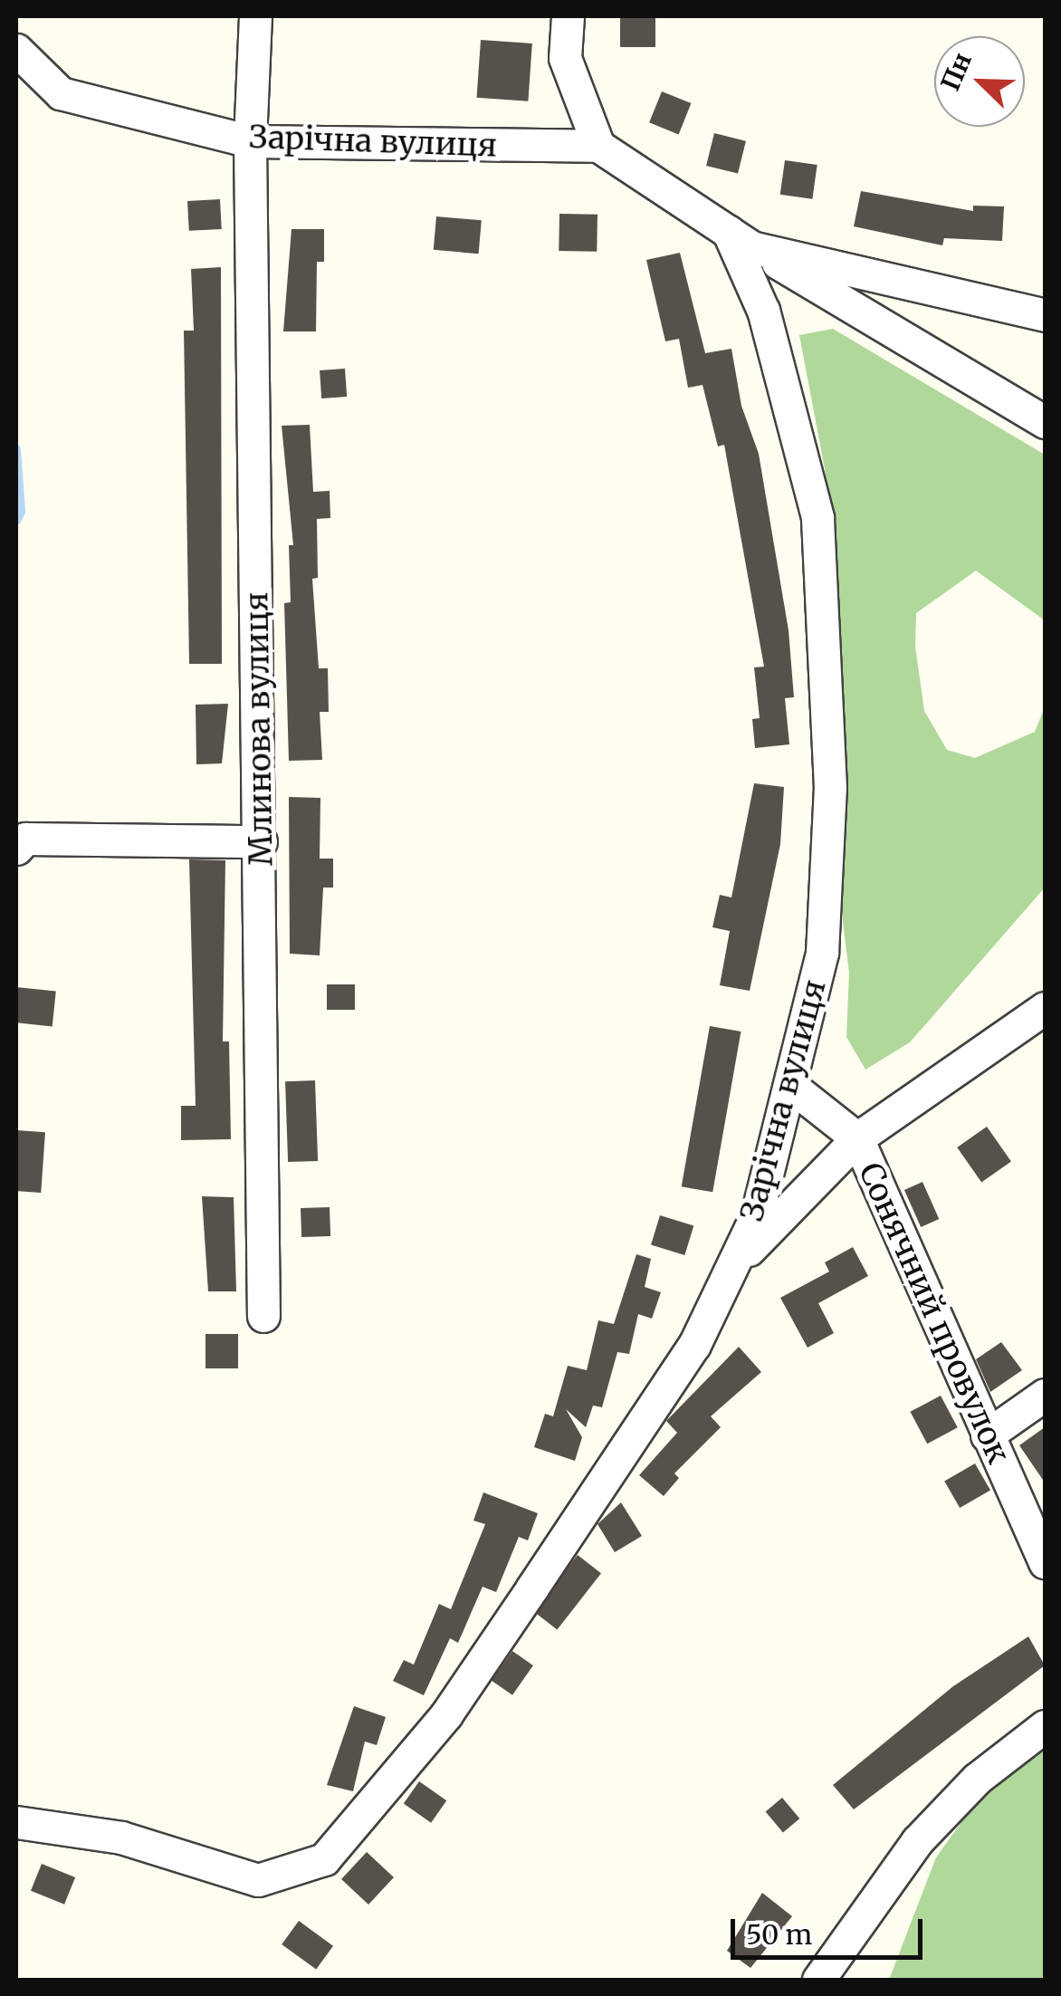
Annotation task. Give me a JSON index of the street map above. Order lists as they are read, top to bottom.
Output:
{
  "streets": {
    "street": ["Зарічна вулиця", "Млинова вулиця", "Сонячний провулок"]
  },
  "crossings": [
    ["Зарічна вулиця", "Млинова вулиця"],
    ["Зарічна вулиця", "Сонячний провулок"]
  ],
  "scale_bar": "50 m",
  "north": "top left"
}
